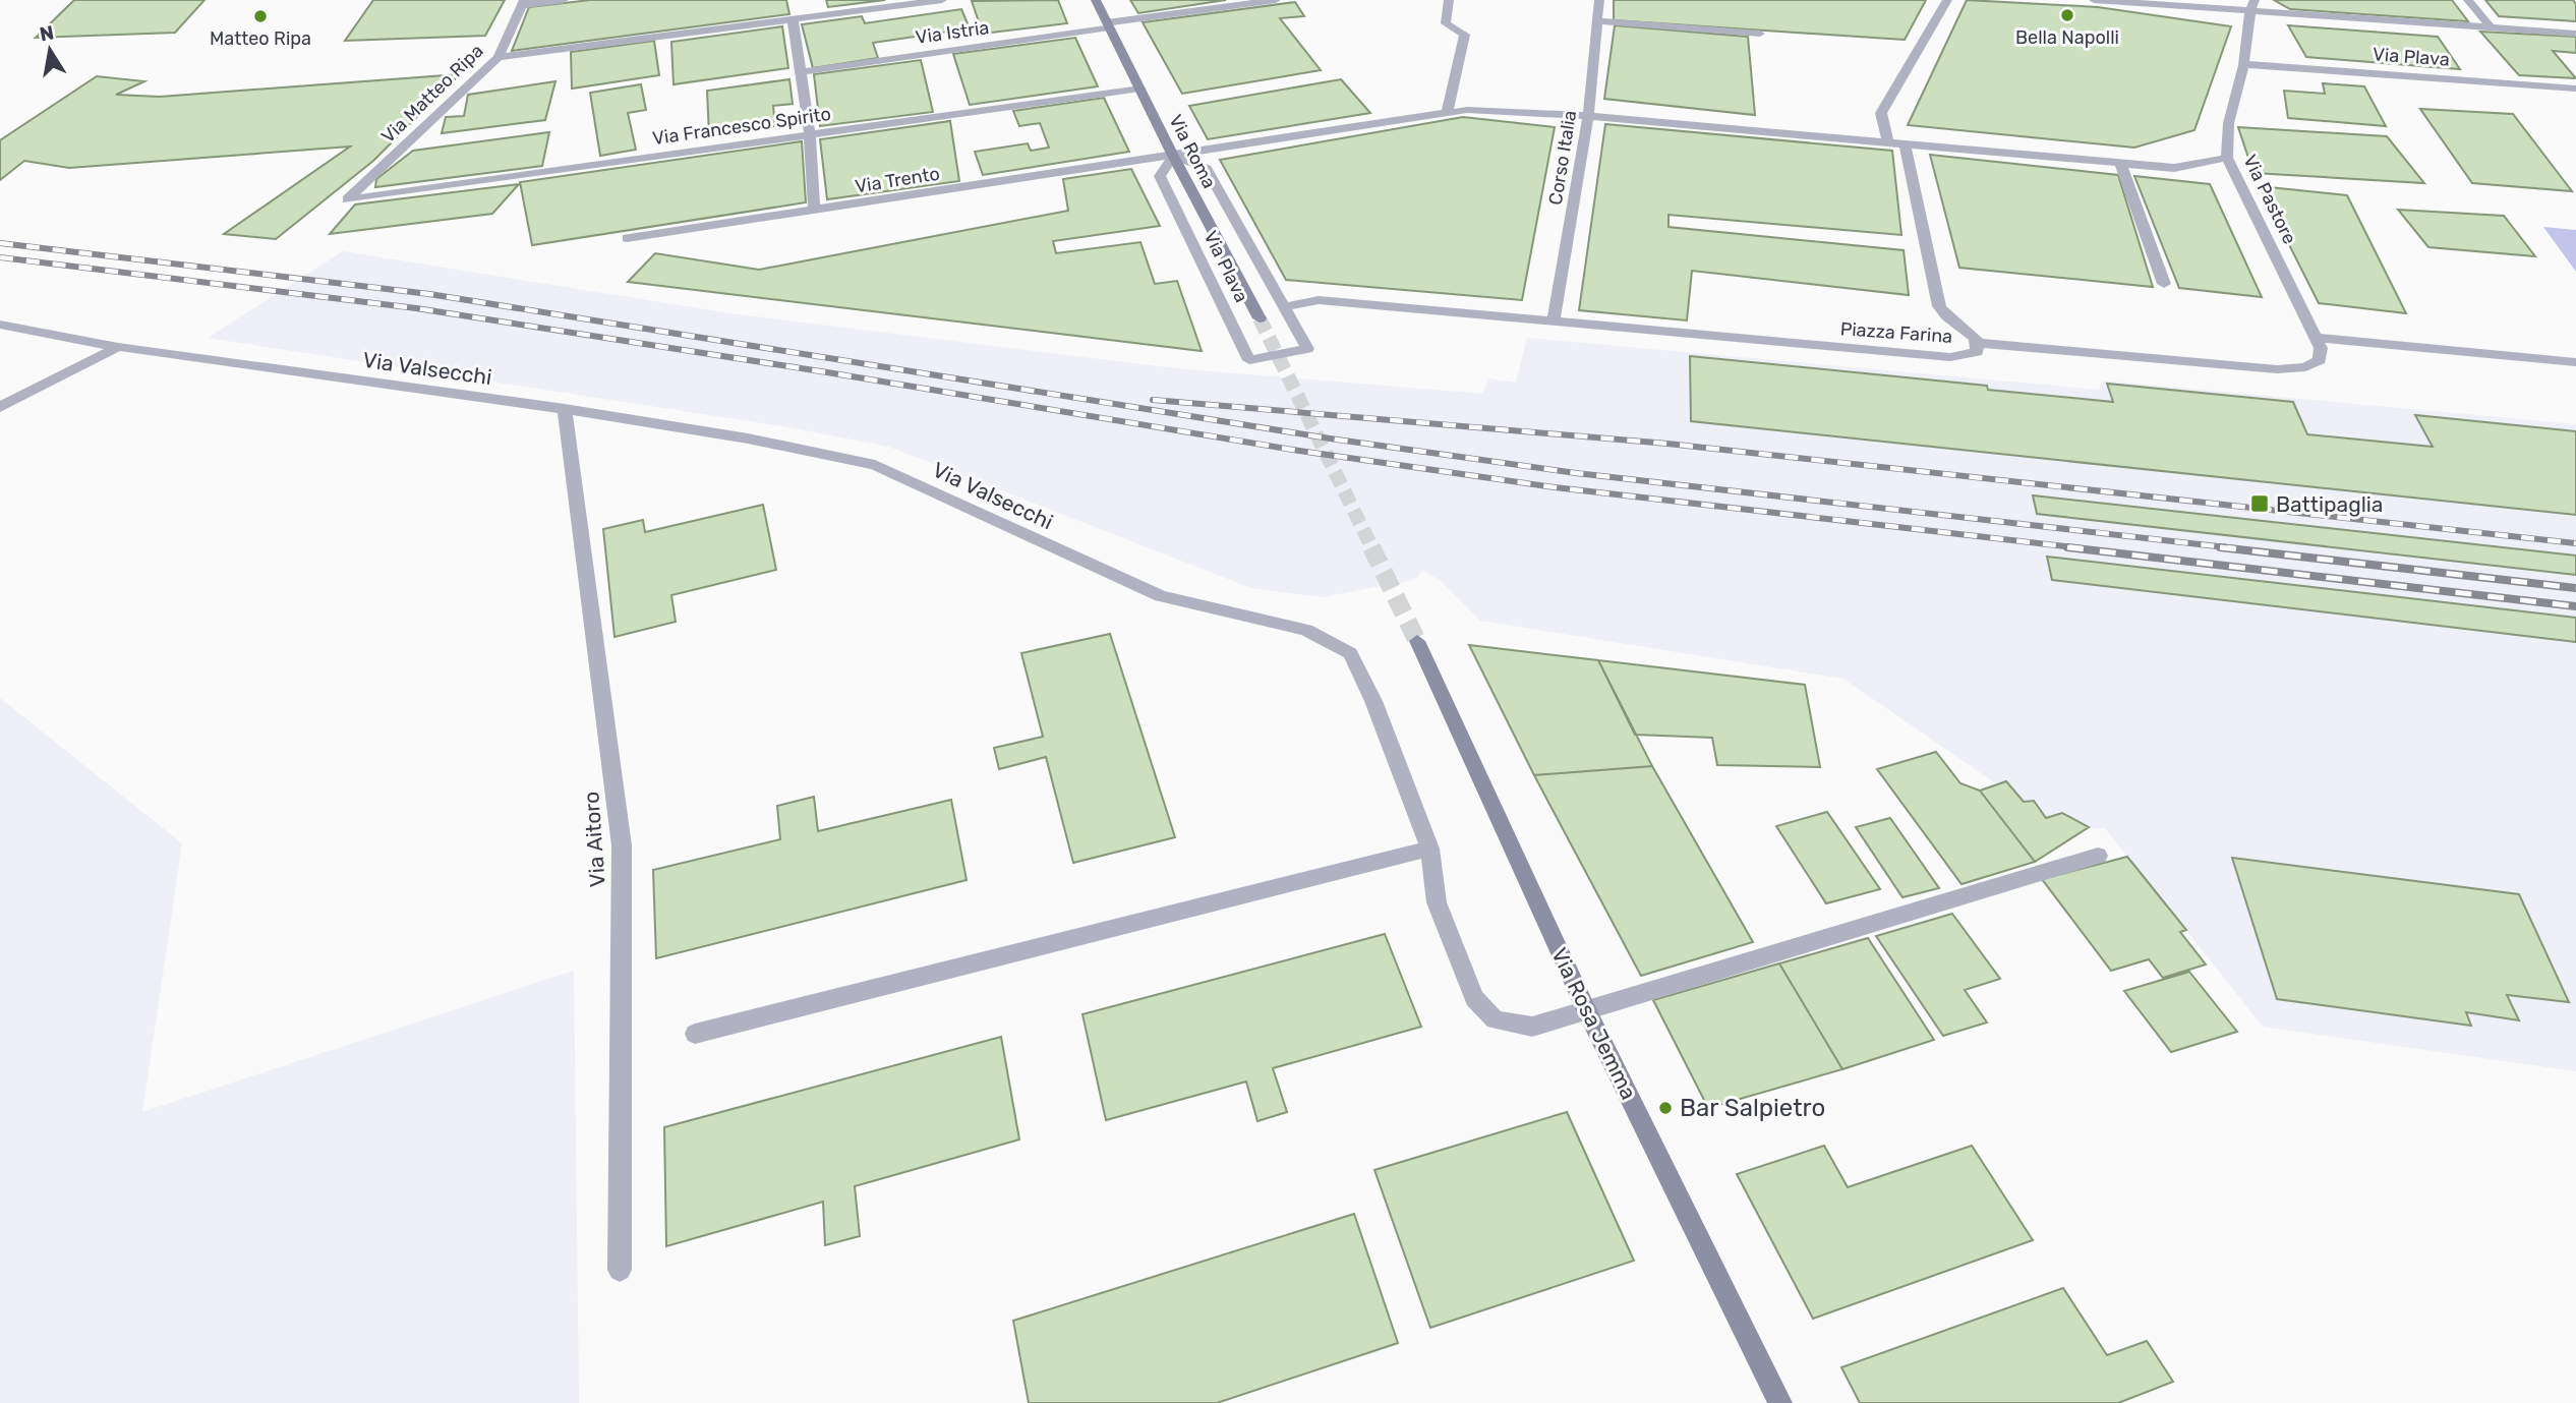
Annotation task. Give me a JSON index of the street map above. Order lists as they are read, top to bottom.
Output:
{
  "streets": {
    "main road": ["Via Roma", "Via Rosa Jemma"],
    "street": [
      "Via Istria",
      "Via Plava",
      "Via Matteo Ripa",
      "Via Francesco Spirito",
      "Corso Italia",
      "Via Trento",
      "Via Pastore",
      "Piazza Farina",
      "Via Valsecchi",
      "Via Aitoro"
    ]
  },
  "crossings": [
    ["Via Istria", "Via Roma"],
    ["Via Plava", "Via Roma"],
    ["Via Plava", "Via Trento"],
    ["Via Plava", "Via Pastore"],
    ["Via Matteo Ripa", "Via Francesco Spirito"],
    ["Via Francesco Spirito", "Via Roma"],
    ["Via Roma", "Via Trento"],
    ["Corso Italia", "Piazza Farina"],
    ["Via Pastore", "Piazza Farina"],
    ["Via Valsecchi", "Via Aitoro"],
    ["Via Valsecchi", "Via Rosa Jemma"]
  ],
  "places": {
    "other": ["Bella Napolli", "Matteo Ripa", "Bar Salpietro"],
    "transit": ["Battipaglia"]
  },
  "north": "top"
}
